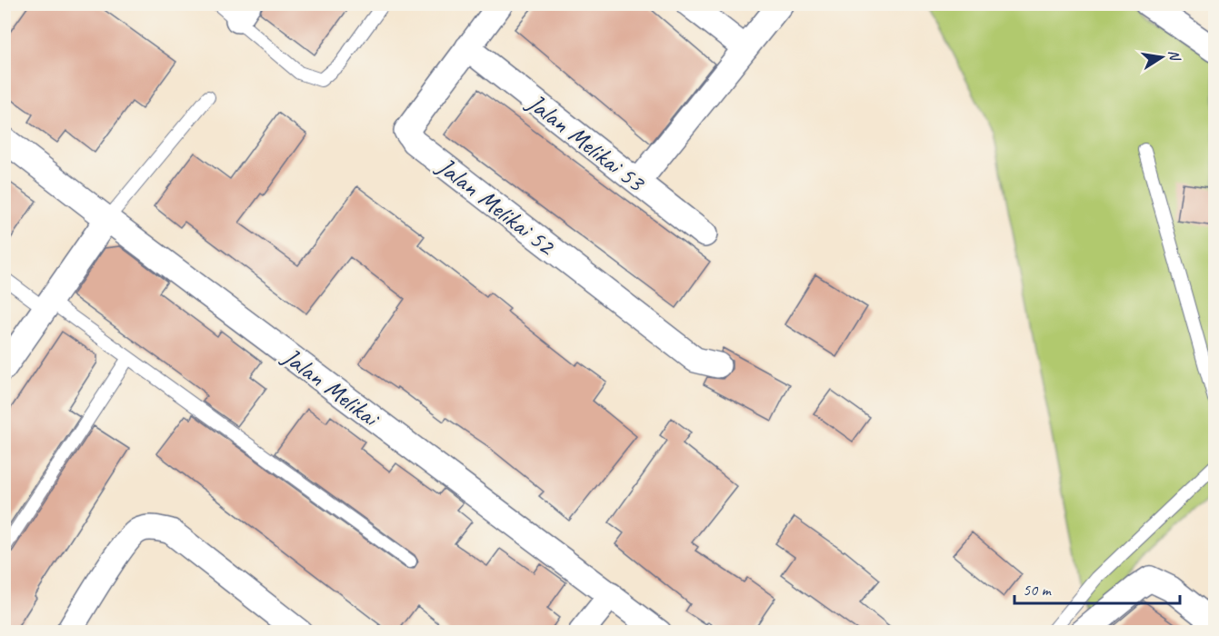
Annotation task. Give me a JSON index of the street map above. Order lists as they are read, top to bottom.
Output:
{
  "streets": {
    "street": ["Jalan Melikai 53", "Jalan Melikai 52", "Jalan Melikai"]
  },
  "crossings": [
    ["Jalan Melikai 53", "Jalan Melikai 52"]
  ],
  "scale_bar": "50 m",
  "north": "right"
}
